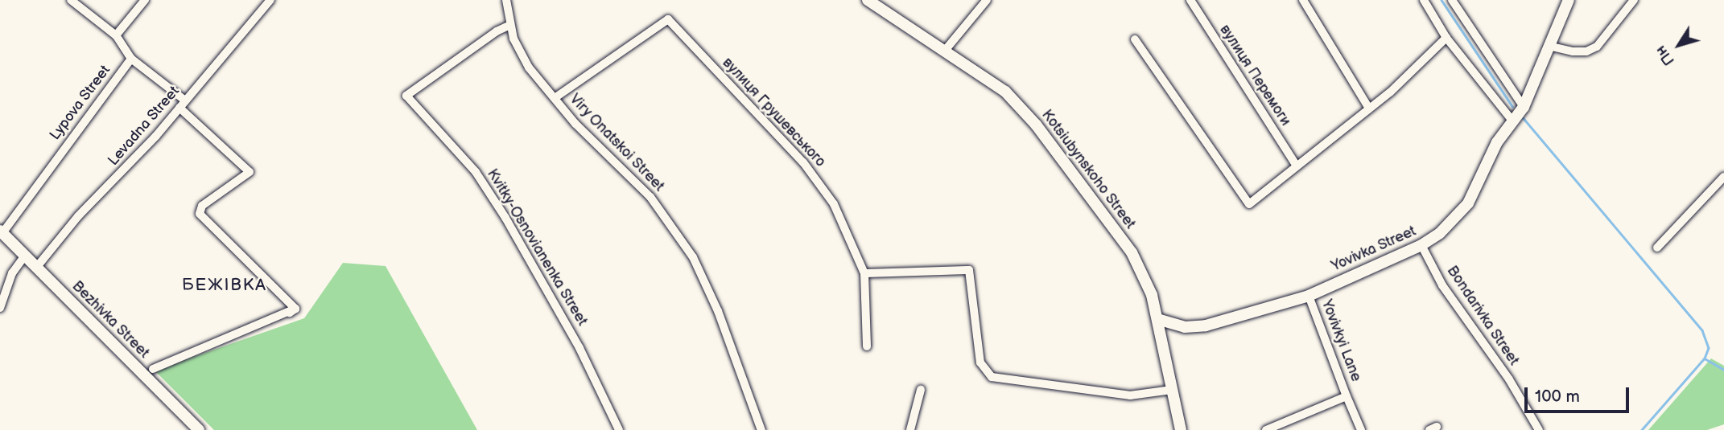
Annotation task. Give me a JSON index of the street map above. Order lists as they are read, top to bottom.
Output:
{
  "streets": {
    "street": [
      "вулиця Перемоги",
      "Lypova Street",
      "вулиця Грушевського",
      "Levadna Street",
      "Viry Onatskoi Street",
      "Kotsiubynskoho Street",
      "Kvitky-Osnovianenka Street",
      "Yovivka Street",
      "Bondarivka Street",
      "Bezhivka Street",
      "Yovivkyi Lane"
    ]
  },
  "crossings": [
    ["Lypova Street", "Bezhivka Street"],
    ["вулиця Грушевського", "Viry Onatskoi Street"],
    ["Levadna Street", "Bezhivka Street"],
    ["Viry Onatskoi Street", "Kvitky-Osnovianenka Street"],
    ["Kotsiubynskoho Street", "Yovivka Street"],
    ["Yovivka Street", "Bondarivka Street"],
    ["Yovivka Street", "Yovivkyi Lane"]
  ],
  "districts": ["БЕЖІВКА"],
  "scale_bar": "100 m",
  "north": "bottom left"
}
